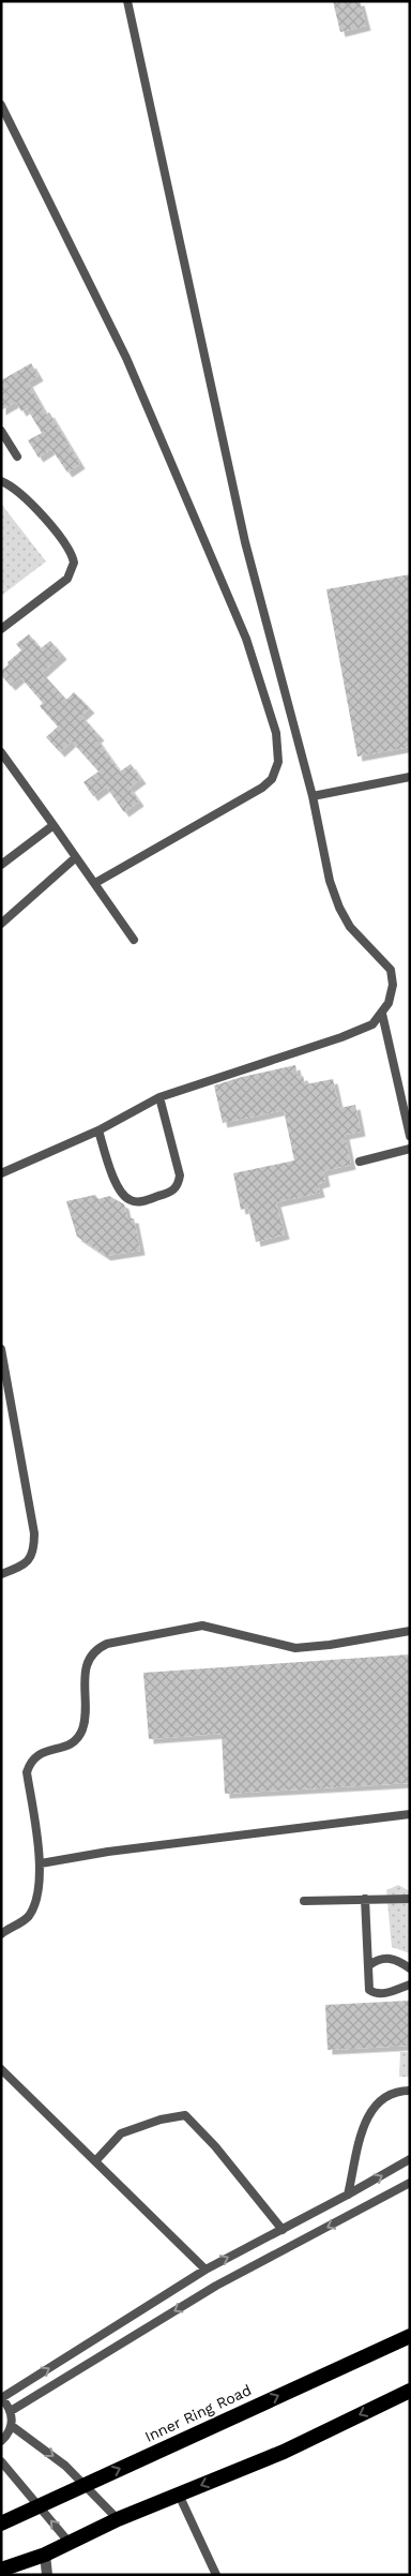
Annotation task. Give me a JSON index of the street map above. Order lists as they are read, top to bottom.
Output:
{
  "streets": {
    "highway": ["Inner Ring Road"]
  }
}
